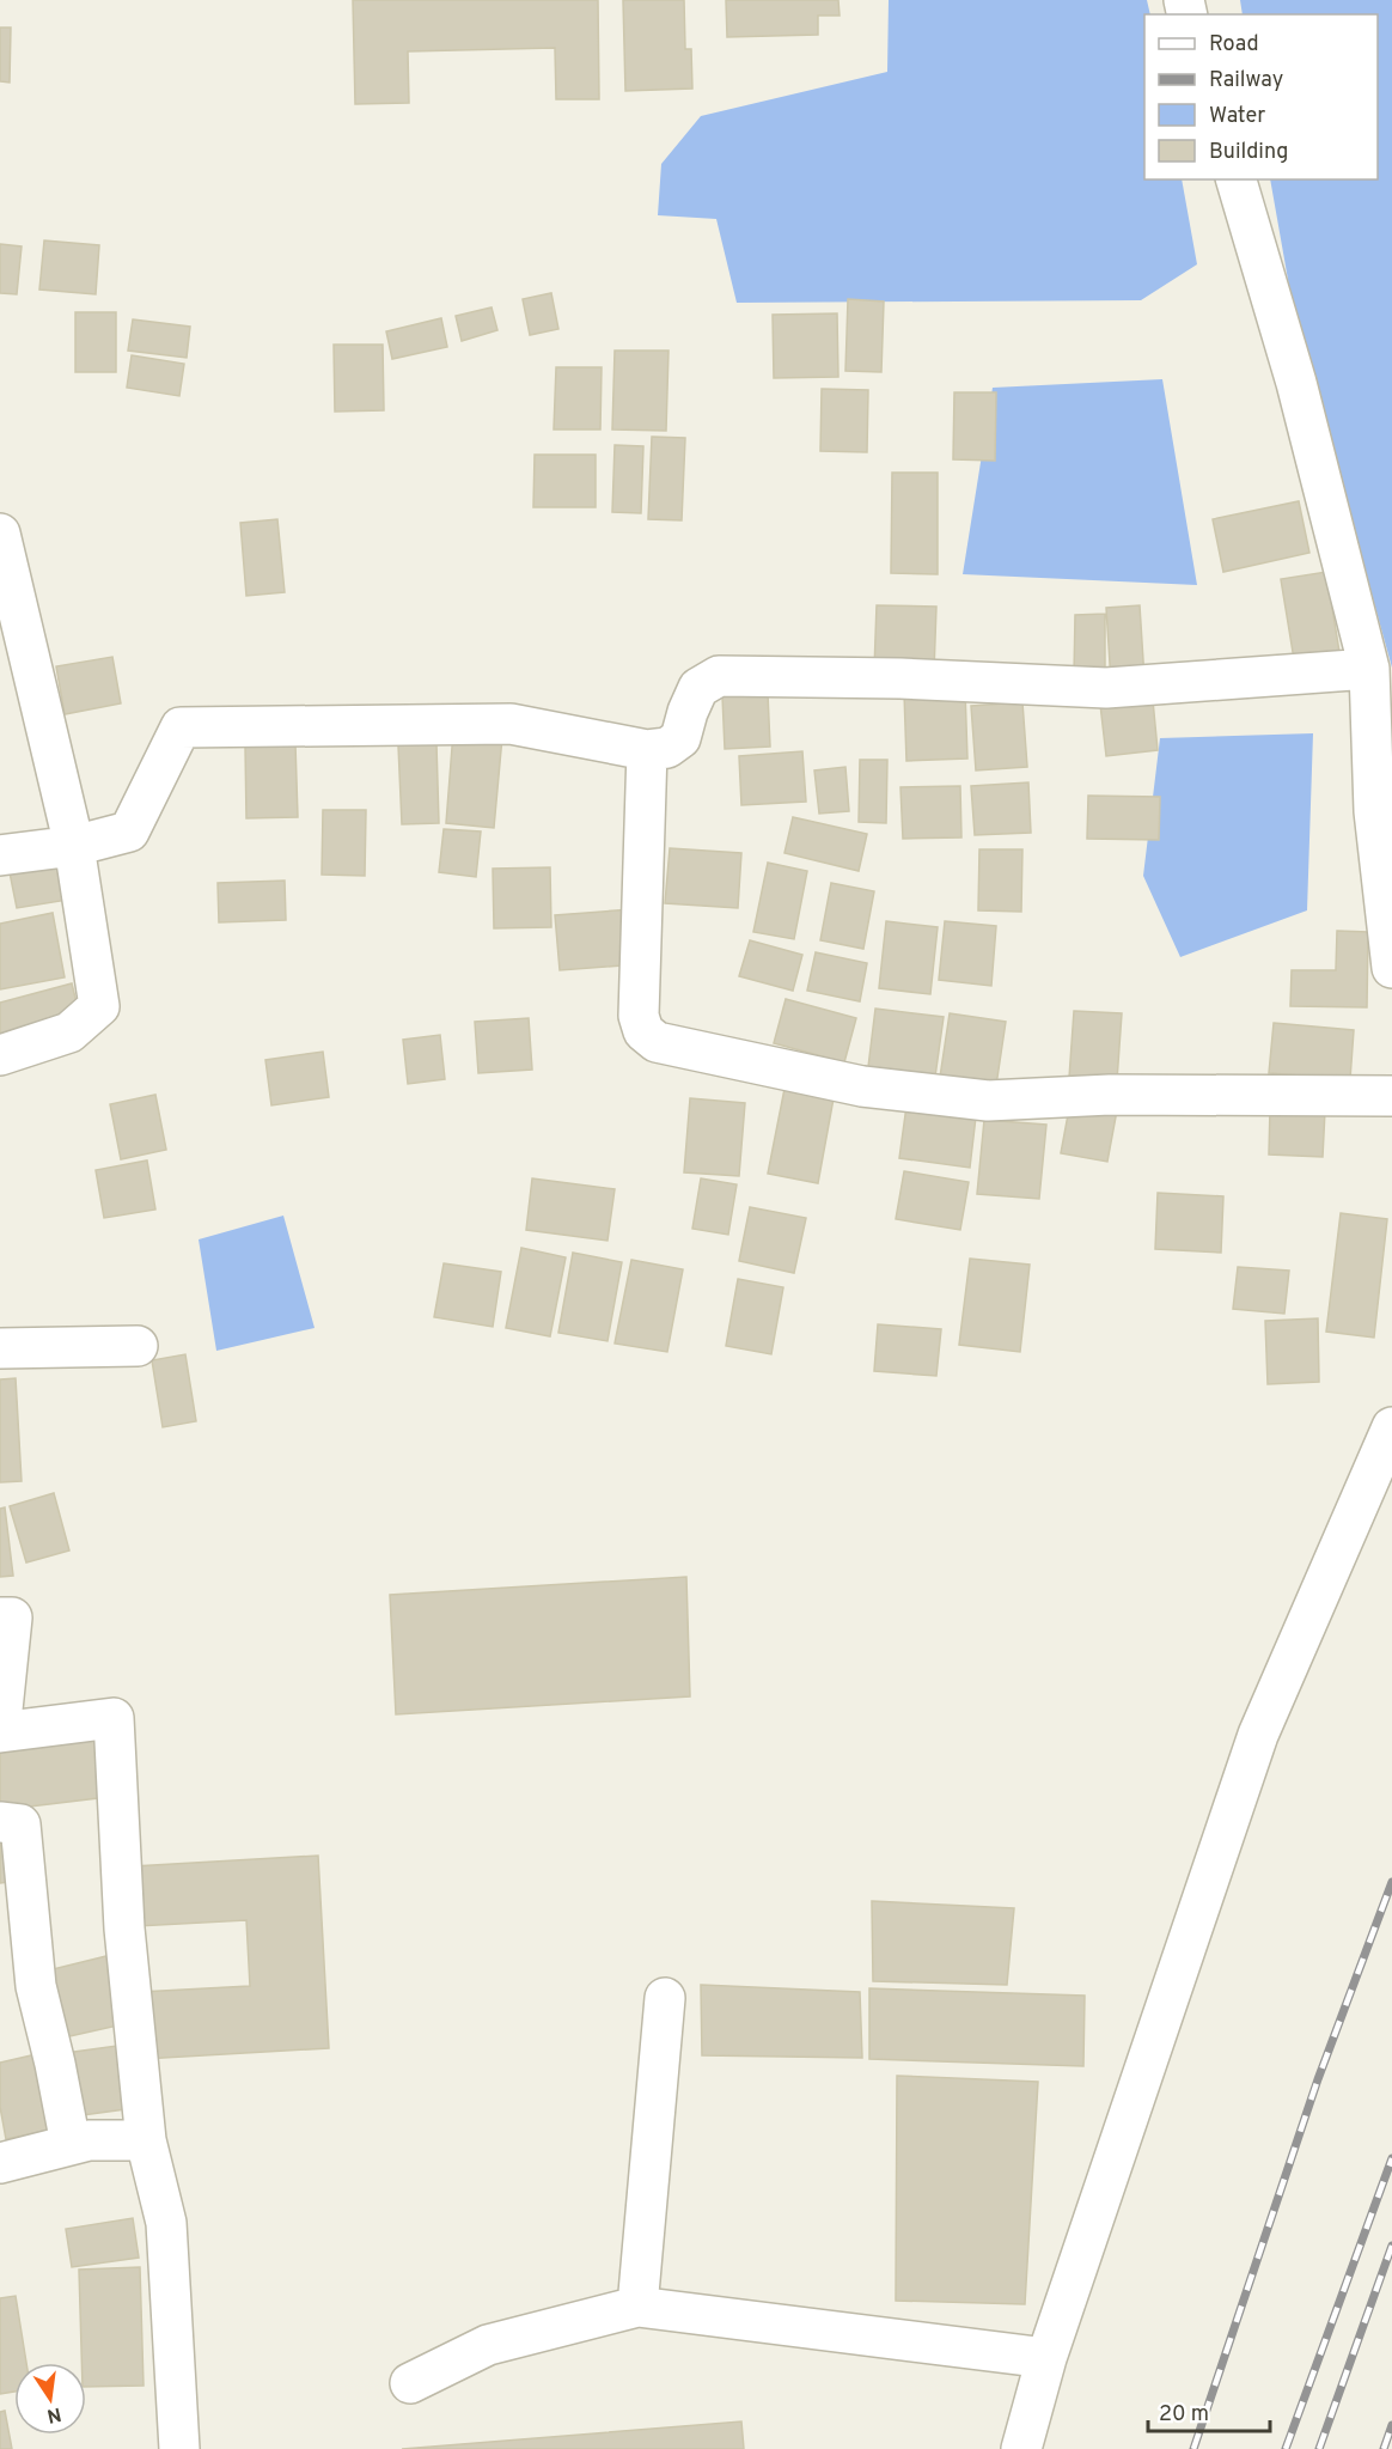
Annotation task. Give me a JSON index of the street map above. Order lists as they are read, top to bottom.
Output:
{
  "legend": [
    "Road",
    "Railway",
    "Water",
    "Building"
  ],
  "scale_bar": "20 m",
  "north": "bottom"
}
